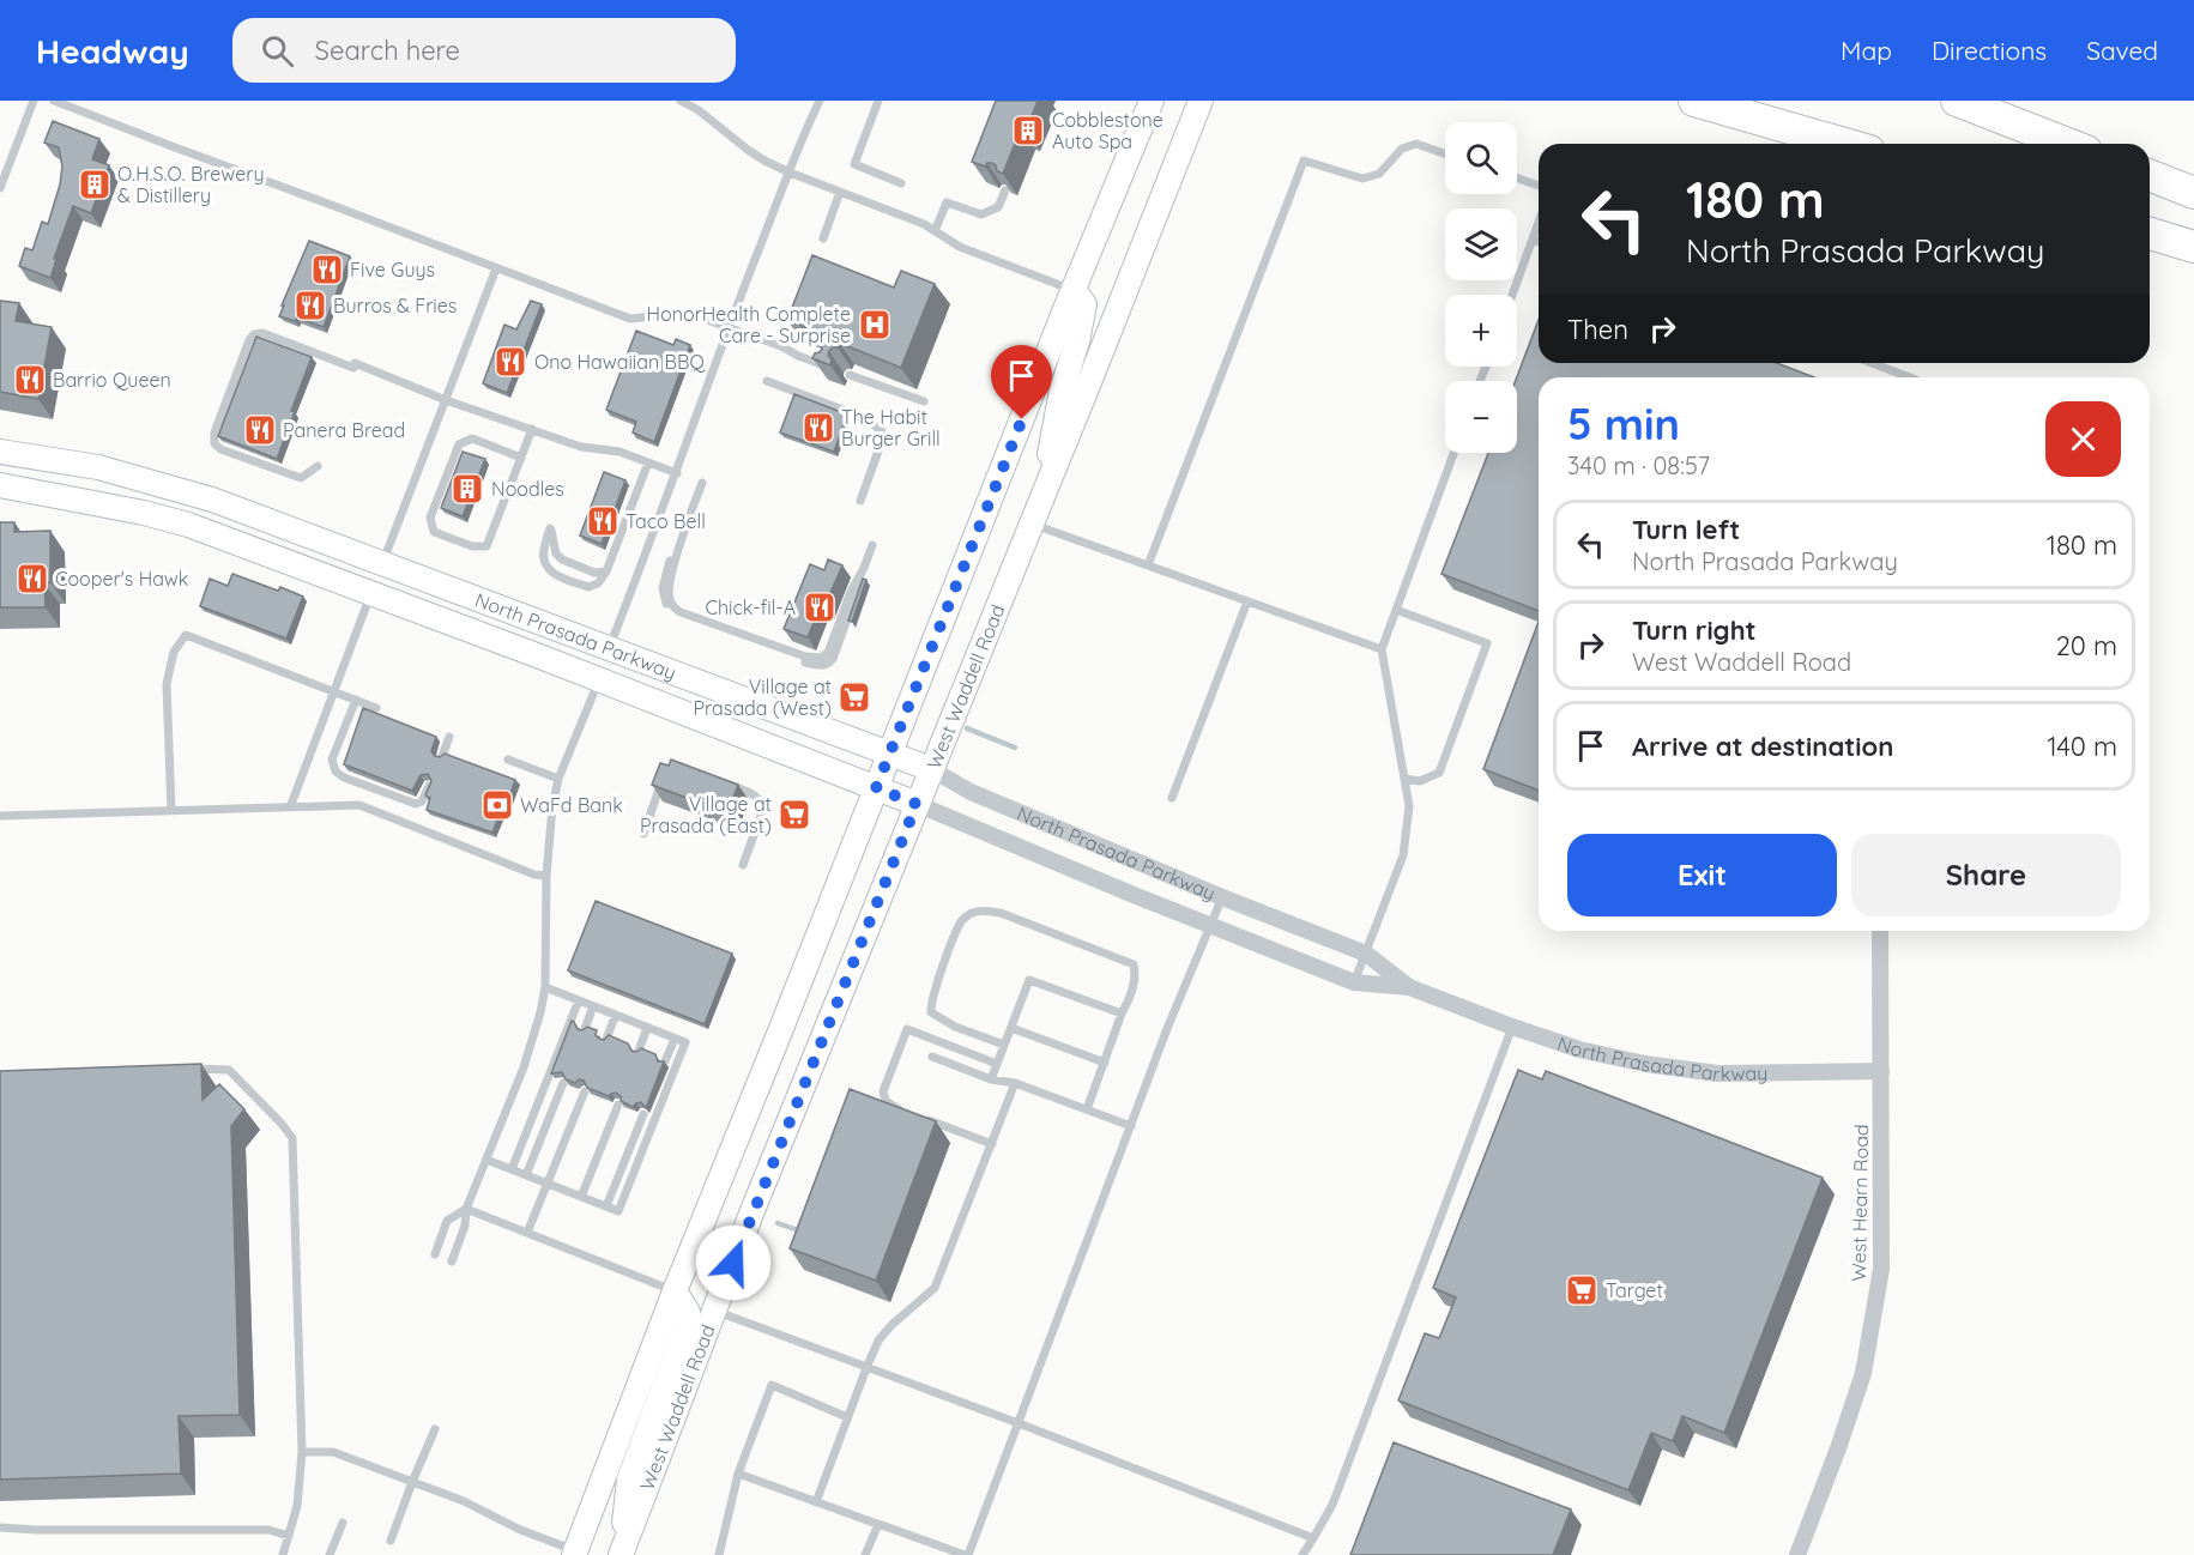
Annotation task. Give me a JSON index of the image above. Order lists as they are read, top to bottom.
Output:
{
  "streets": {
    "main road": ["North Prasada Parkway", "West Waddell Road"],
    "street": ["West Hearn Road"]
  },
  "crossings": [
    ["North Prasada Parkway", "West Waddell Road"],
    ["North Prasada Parkway", "West Hearn Road"]
  ],
  "places": {
    "building": ["Cobblestone Auto Spa", "O.H.S.O. Brewery & Distillery", "Noodles"],
    "restaurant": [
      "Five Guys",
      "Burros & Fries",
      "Ono Hawaiian BBQ",
      "Barrio Queen",
      "The Habit Burger Grill",
      "Panera Bread",
      "Taco Bell",
      "Cooper's Hawk",
      "Chick-fil-A"
    ],
    "hospital": ["HonorHealth Complete Care - Surprise"],
    "supermarket": ["Village at Prasada (West)", "Village at Prasada (East)", "Target"],
    "bank": ["WaFd Bank"]
  },
  "page": {
    "header": "Headway",
    "search": "Search here",
    "nav": ["Map", "Directions", "Saved"],
    "map_buttons": ["+", "−"],
    "turn": ["180 m", "North Prasada Parkway"],
    "then": "Then",
    "heading": ["5 min", "340 m · 08:57"],
    "list": [
      {
        "name": "Turn left",
        "note": "North Prasada Parkway",
        "value": "180 m"
      },
      {
        "name": "Turn right",
        "note": "West Waddell Road",
        "value": "20 m"
      },
      {
        "name": "Arrive at destination",
        "value": "140 m"
      }
    ],
    "buttons": ["Exit", "Share"]
  }
}
